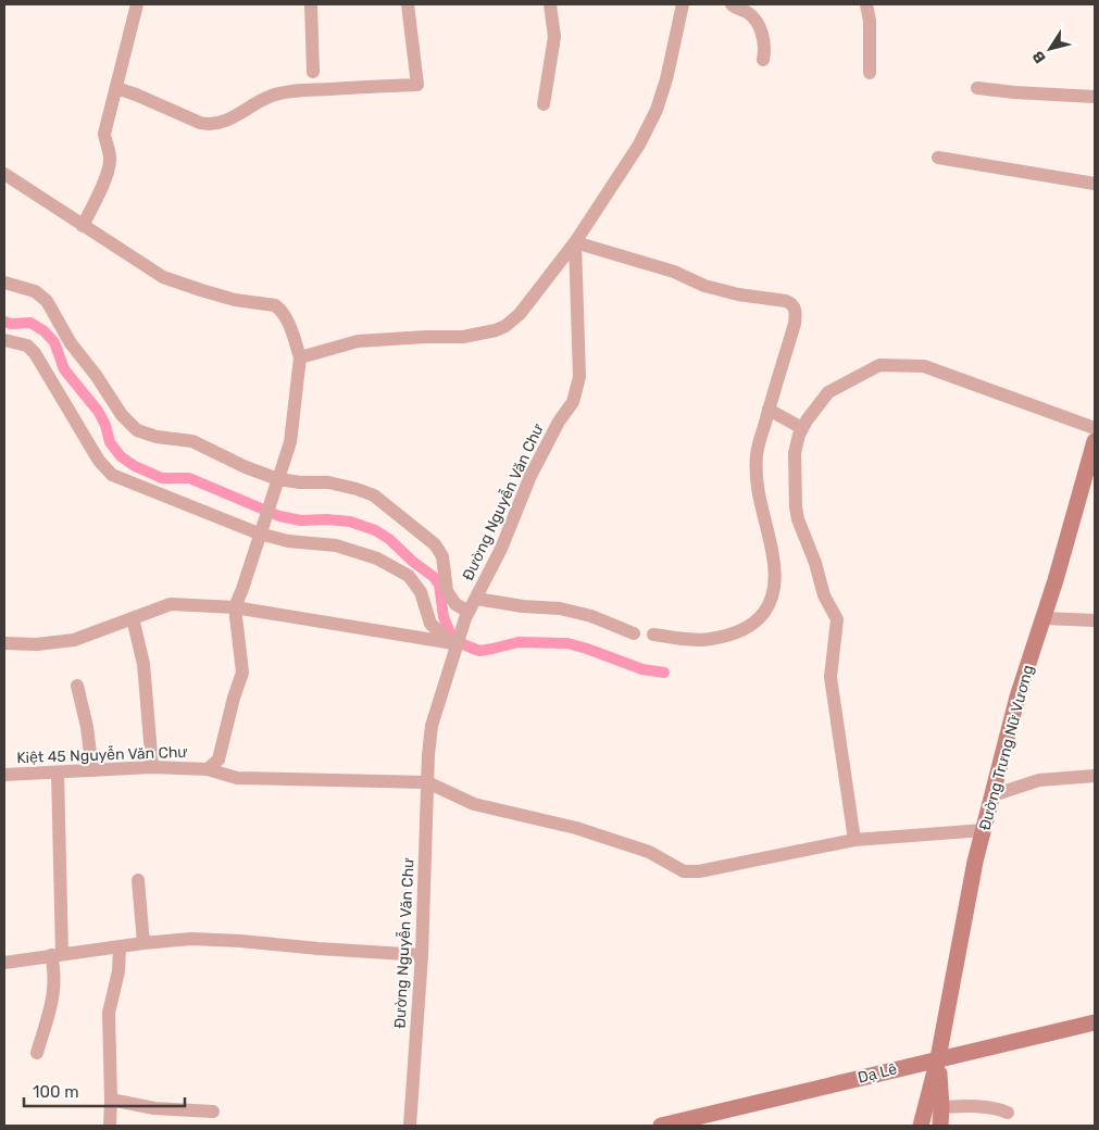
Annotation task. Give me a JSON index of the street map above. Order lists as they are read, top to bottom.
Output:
{
  "streets": {
    "street": [
      "Đường Nguyễn Văn Chư",
      "Đường Trưng Nữ Vương",
      "Kiệt 45 Nguyễn Văn Chư",
      "Dạ Lê"
    ]
  },
  "crossings": [
    ["Đường Nguyễn Văn Chư", "Kiệt 45 Nguyễn Văn Chư"],
    ["Đường Trưng Nữ Vương", "Dạ Lê"]
  ],
  "scale_bar": "100 m",
  "north": "bottom left"
}
